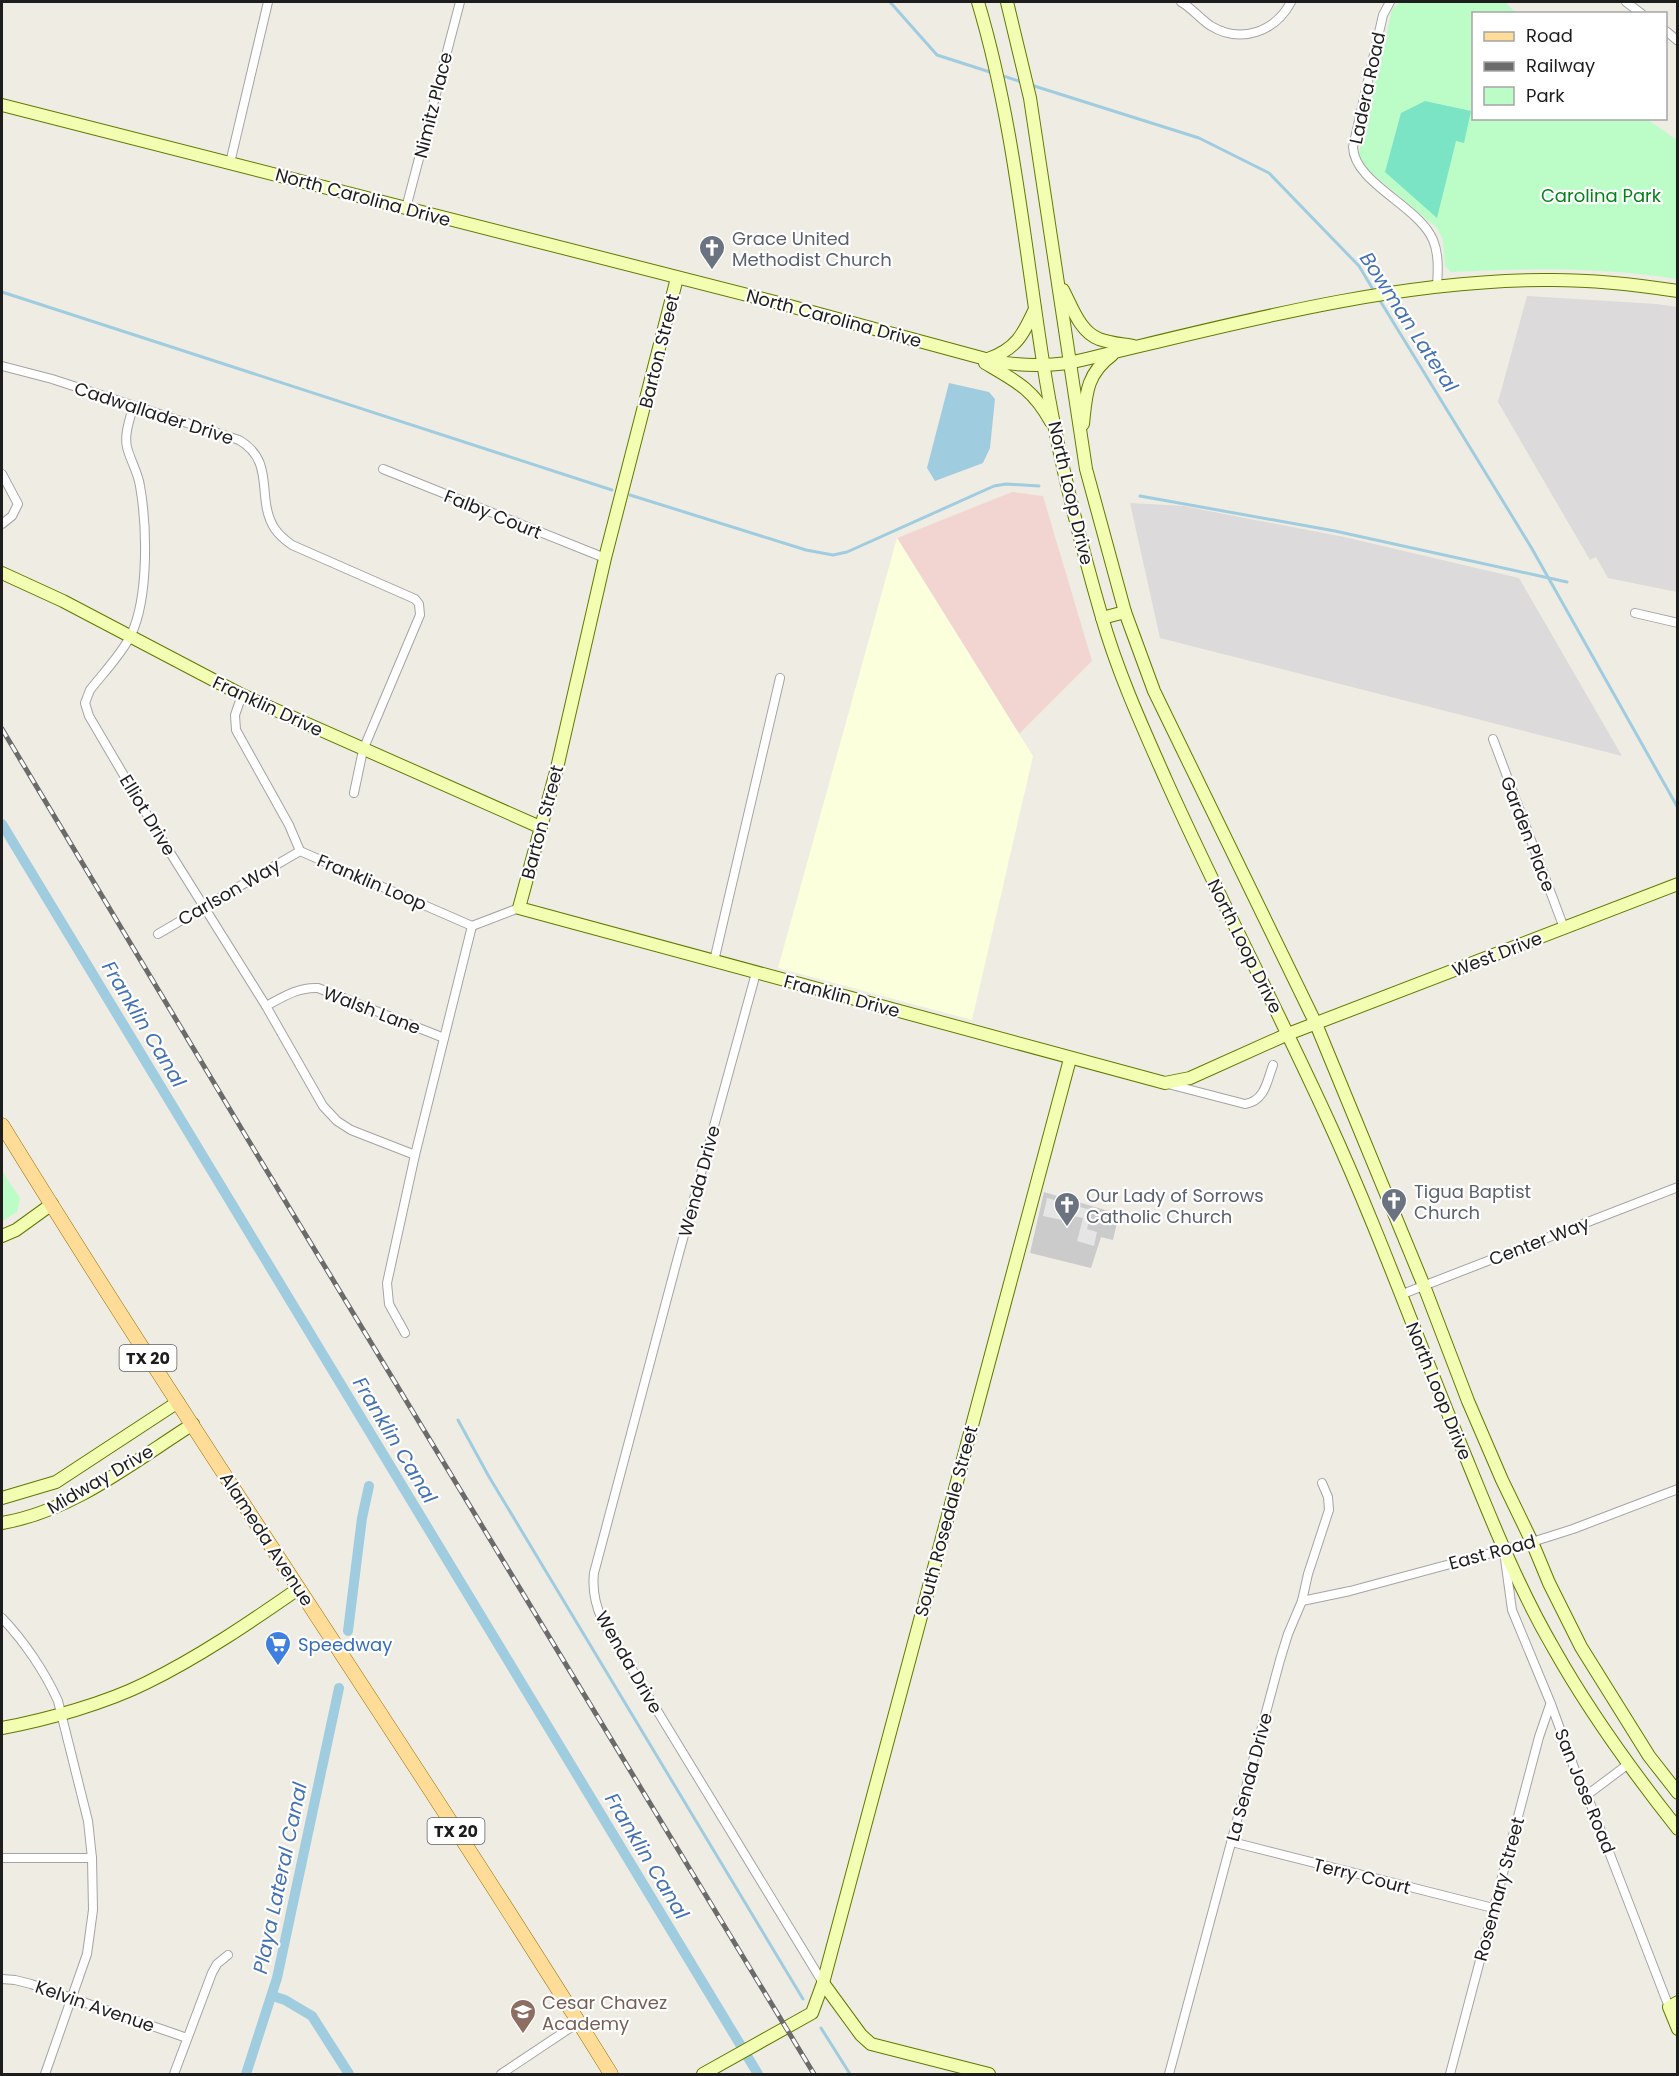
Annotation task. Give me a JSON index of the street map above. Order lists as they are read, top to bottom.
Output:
{
  "streets": {
    "main road": [
      "North Carolina Drive",
      "Barton Street",
      "North Loop Drive",
      "Franklin Drive",
      "West Drive",
      "Wenda Drive",
      "TX 20",
      "Midway Drive",
      "South Rosedale Street",
      "Alameda Avenue",
      "San Jose Road"
    ],
    "street": [
      "Ladera Road",
      "Nimitz Place",
      "Cadwallader Drive",
      "Falby Court",
      "Elliot Drive",
      "Garden Place",
      "Franklin Loop",
      "Carlson Way",
      "Walsh Lane",
      "Center Way",
      "East Road",
      "La Senda Drive",
      "Terry Court",
      "Rosemary Street",
      "Kelvin Avenue"
    ]
  },
  "crossings": [
    ["Ladera Road", "North Carolina Drive"],
    ["Nimitz Place", "North Carolina Drive"],
    ["North Carolina Drive", "Barton Street"],
    ["North Carolina Drive", "North Loop Drive"],
    ["Barton Street", "Falby Court"],
    ["Barton Street", "Franklin Drive"],
    ["Cadwallader Drive", "Franklin Drive"],
    ["Cadwallader Drive", "Elliot Drive"],
    ["North Loop Drive", "Franklin Drive"],
    ["North Loop Drive", "West Drive"],
    ["North Loop Drive", "Center Way"],
    ["North Loop Drive", "East Road"],
    ["North Loop Drive", "San Jose Road"],
    ["Franklin Drive", "Elliot Drive"],
    ["Franklin Drive", "Franklin Loop"],
    ["Franklin Drive", "West Drive"],
    ["Franklin Drive", "Wenda Drive"],
    ["Franklin Drive", "South Rosedale Street"],
    ["Elliot Drive", "Carlson Way"],
    ["Elliot Drive", "Walsh Lane"],
    ["Garden Place", "West Drive"],
    ["Franklin Loop", "Carlson Way"],
    ["Wenda Drive", "South Rosedale Street"],
    ["Midway Drive", "Alameda Avenue"],
    ["East Road", "La Senda Drive"],
    ["East Road", "San Jose Road"],
    ["La Senda Drive", "Terry Court"],
    ["San Jose Road", "Rosemary Street"],
    ["Terry Court", "Rosemary Street"]
  ],
  "water": ["Bowman Lateral", "Franklin Canal", "Playa Lateral Canal"],
  "parks": ["Carolina Park"],
  "places": {
    "church": ["Grace United Methodist Church", "Tigua Baptist Church", "Our Lady of Sorrows Catholic Church"],
    "supermarket": ["Speedway"],
    "school or university": ["Cesar Chavez Academy"]
  },
  "legend": ["Road", "Railway", "Park"]
}
